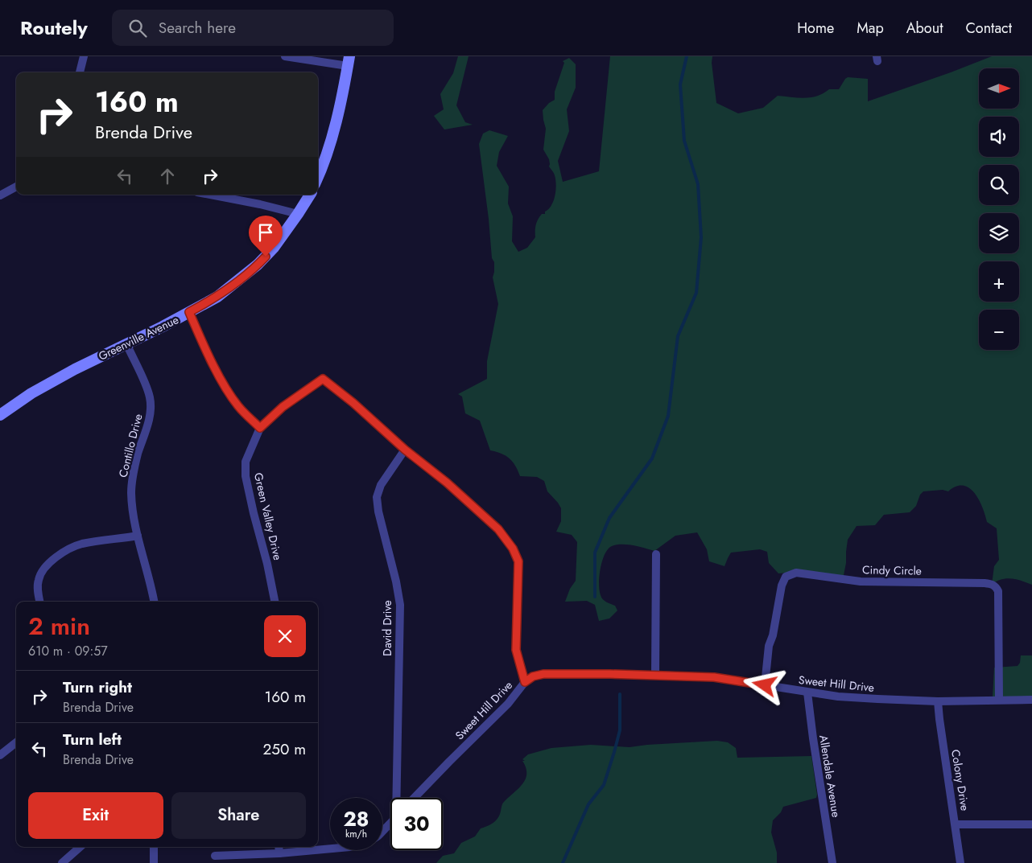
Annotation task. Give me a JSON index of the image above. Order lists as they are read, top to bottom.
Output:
{
  "streets": {
    "street": [
      "Greenville Avenue",
      "Contillo Drive",
      "Green Valley Drive",
      "Cindy Circle",
      "David Drive",
      "Sweet Hill Drive",
      "Allendale Avenue",
      "Colony Drive"
    ]
  },
  "crossings": [
    ["Greenville Avenue", "Contillo Drive"],
    ["Cindy Circle", "Sweet Hill Drive"],
    ["Sweet Hill Drive", "Allendale Avenue"],
    ["Sweet Hill Drive", "Colony Drive"]
  ],
  "north": "right",
  "page": {
    "header": "Routely",
    "search": "Search here",
    "nav": [
      "Home",
      "Map",
      "About",
      "Contact"
    ],
    "map_buttons": ["+", "−"],
    "turn": ["160 m", "Brenda Drive"],
    "heading": ["2 min", "610 m · 09:57"],
    "list": [
      {
        "name": "Turn right",
        "note": "Brenda Drive",
        "value": "160 m"
      },
      {
        "name": "Turn left",
        "note": "Brenda Drive",
        "value": "250 m"
      }
    ],
    "buttons": ["Exit", "Share"],
    "speed": "28 km/h",
    "limit": "30"
  }
}
